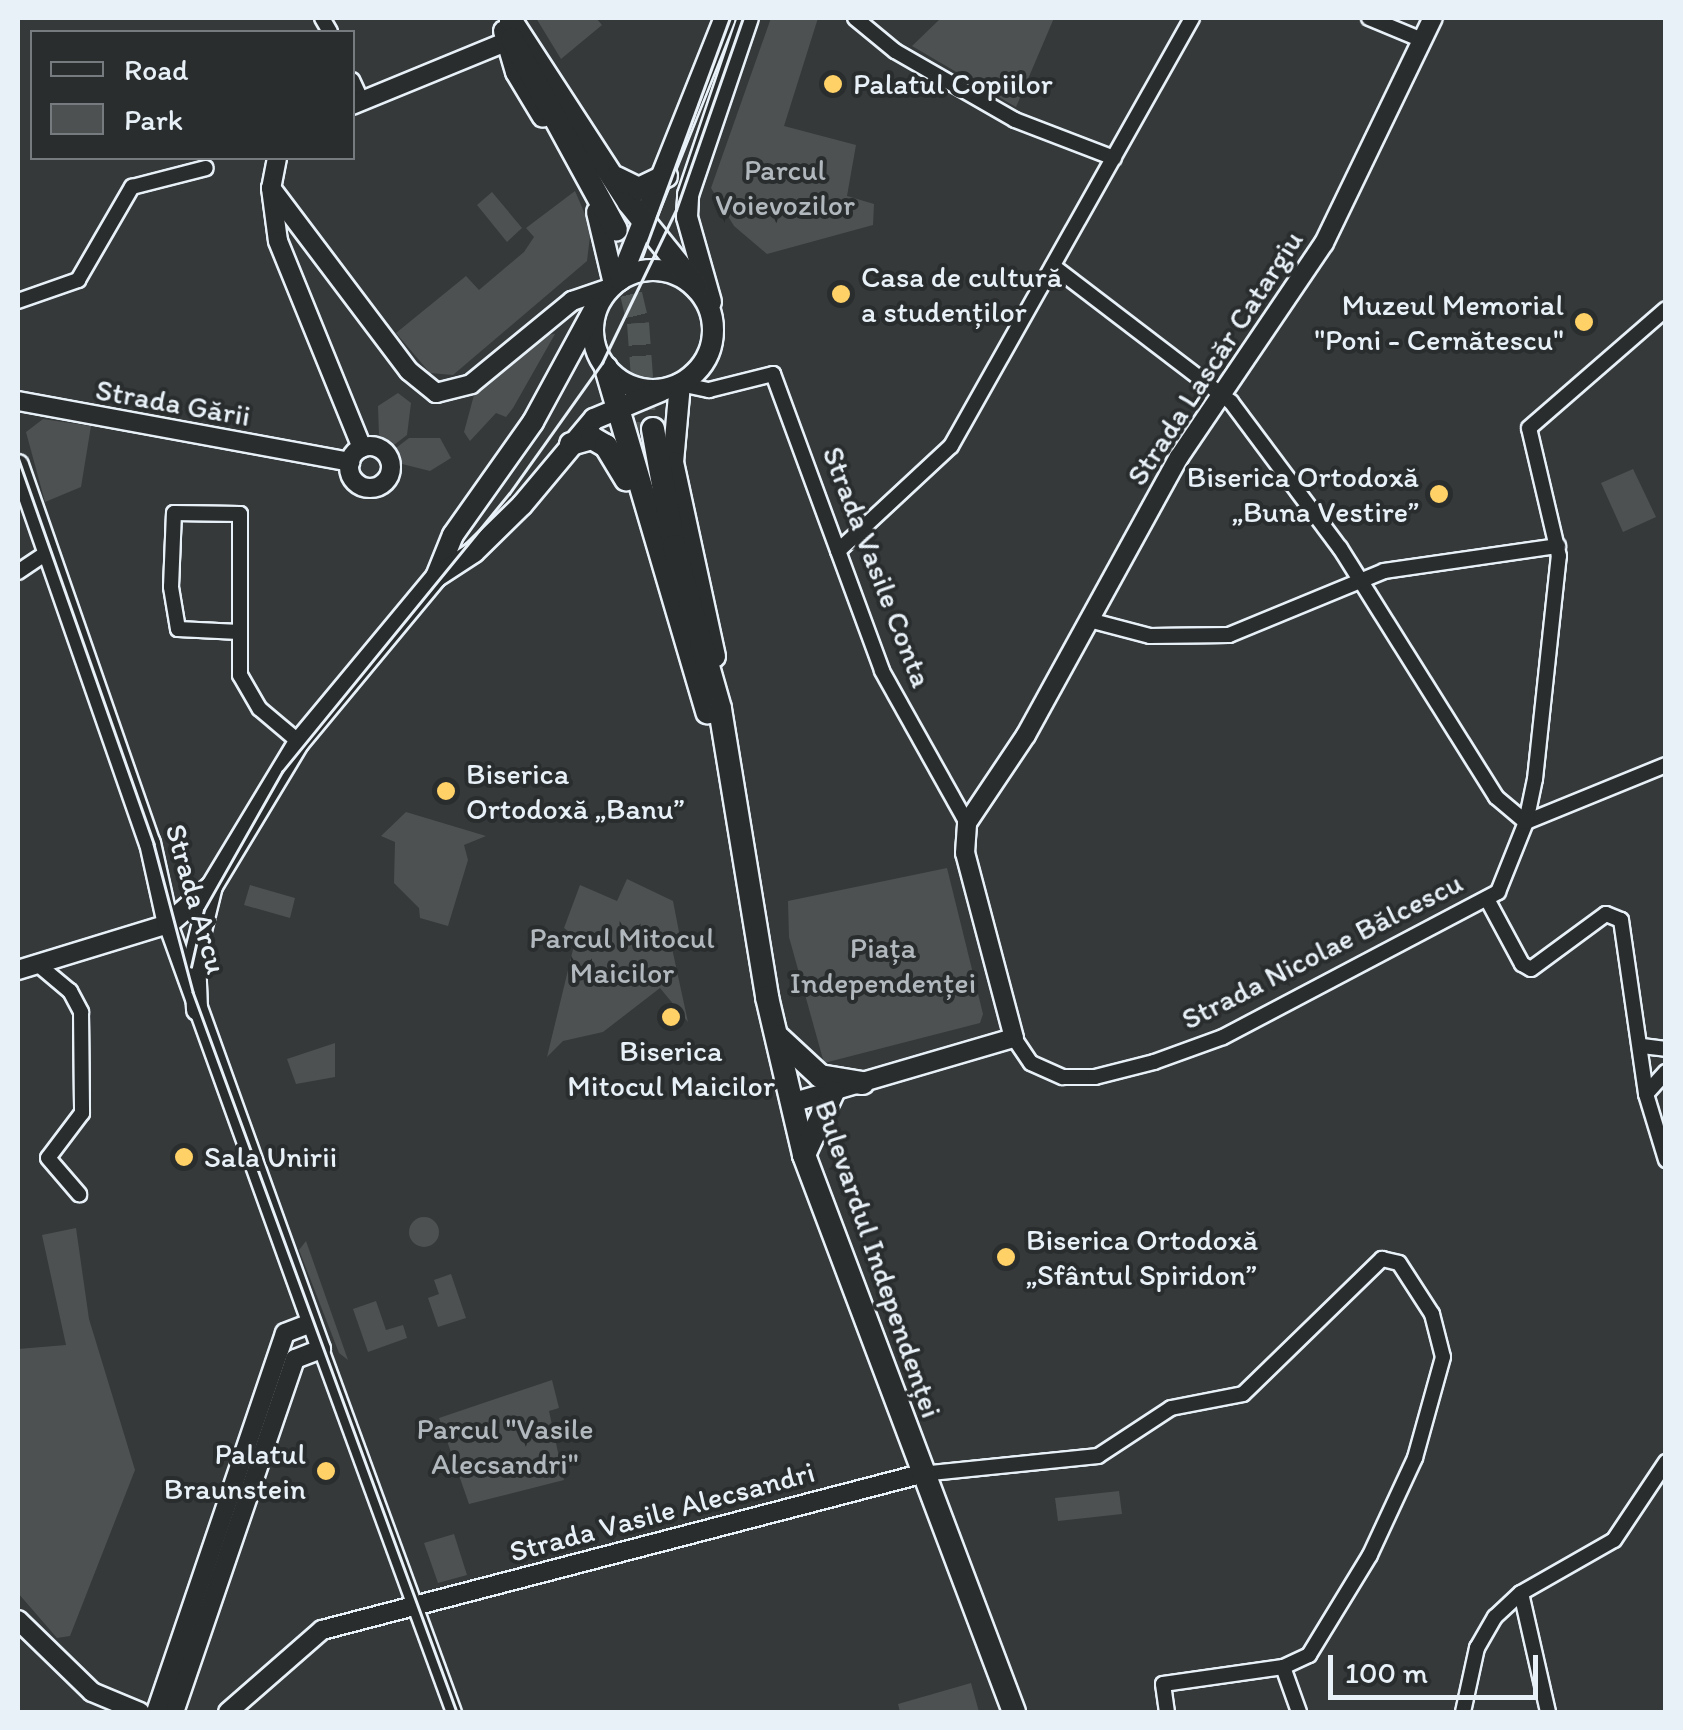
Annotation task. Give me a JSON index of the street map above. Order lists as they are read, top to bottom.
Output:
{
  "streets": {
    "main road": ["Strada Arcu", "Bulevardul Independenței"],
    "street": [
      "Strada Lascăr Catargiu",
      "Strada Gării",
      "Strada Vasile Conta",
      "Strada Nicolae Bălcescu",
      "Strada Vasile Alecsandri"
    ]
  },
  "crossings": [
    ["Strada Lascăr Catargiu", "Strada Vasile Conta"],
    ["Strada Vasile Conta", "Strada Nicolae Bălcescu"],
    ["Bulevardul Independenței", "Strada Vasile Alecsandri"]
  ],
  "parks": [
    "Parcul Voievozilor",
    "Parcul Mitocul Maicilor",
    "Piața Independenței",
    "Parcul \"Vasile Alecsandri\""
  ],
  "places": [
    "Palatul Copiilor",
    "Casa de cultură a studenților",
    "Muzeul Memorial \"Poni - Cernătescu\"",
    "Biserica Ortodoxă „Buna Vestire”",
    "Biserica Ortodoxă „Banu”",
    "Biserica Mitocul Maicilor",
    "Sala Unirii",
    "Biserica Ortodoxă „Sfântul Spiridon”",
    "Palatul Braunstein"
  ],
  "legend": ["Road", "Park"],
  "scale_bar": "100 m"
}
